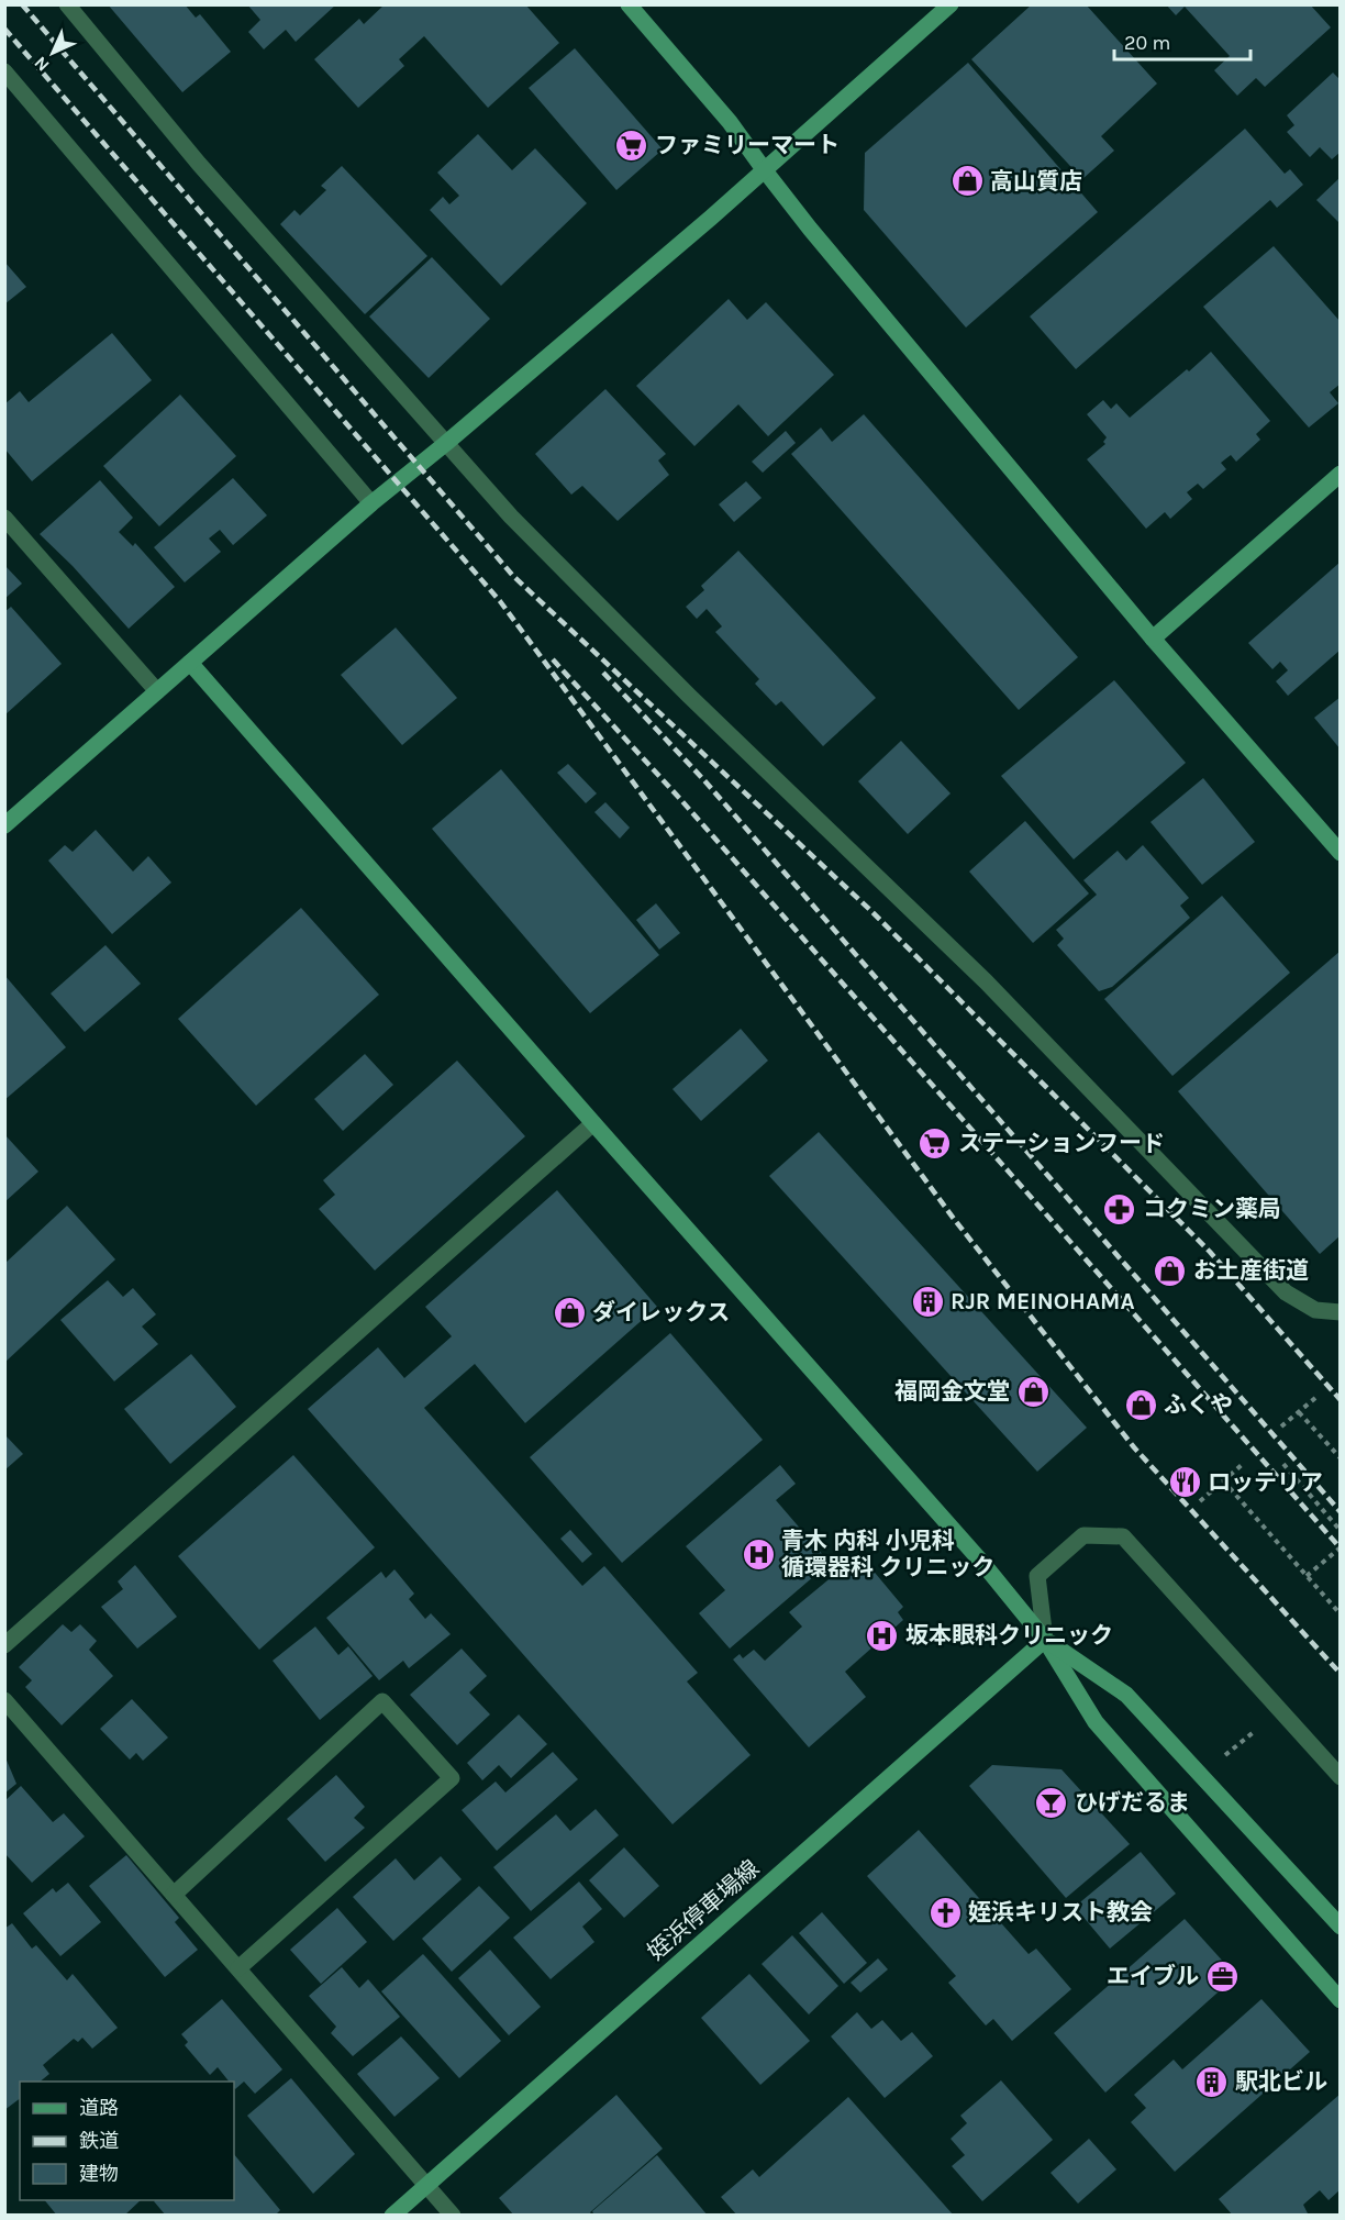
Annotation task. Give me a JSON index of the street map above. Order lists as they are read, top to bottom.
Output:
{
  "streets": {
    "street": ["姪浜停車場線"]
  },
  "places": {
    "supermarket": ["ファミリーマート", "ステーションフード"],
    "shop": [
      "高山質店",
      "お土産街道",
      "ダイレックス",
      "福岡金文堂",
      "ふくや"
    ],
    "pharmacy": ["コクミン薬局"],
    "building": ["RJR MEINOHAMA", "駅北ビル"],
    "restaurant": ["ロッテリア"],
    "hospital": ["青木 内科 小児科 循環器科 クリニック", "坂本眼科クリニック"],
    "bar": ["ひげだるま"],
    "church": ["姪浜キリスト教会"],
    "office": ["エイブル"]
  },
  "legend": ["道路", "鉄道", "建物"],
  "scale_bar": "20 m",
  "north": "bottom left"
}
